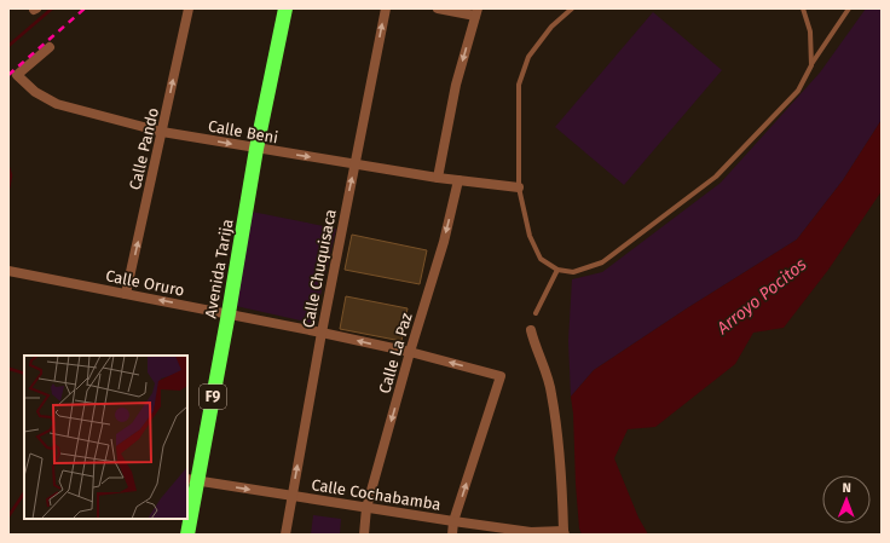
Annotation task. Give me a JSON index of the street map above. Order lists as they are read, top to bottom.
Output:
{
  "streets": {
    "highway": ["Avenida Tarija", "F9"],
    "street": [
      "Calle Beni",
      "Calle Pando",
      "Calle Chuquisaca",
      "Calle Oruro",
      "Calle La Paz",
      "Calle Cochabamba"
    ]
  },
  "crossings": [
    ["Calle Beni", "Calle Pando"],
    ["Calle Beni", "Avenida Tarija"],
    ["Calle Beni", "Calle Chuquisaca"],
    ["Calle Beni", "Calle La Paz"],
    ["Calle Pando", "Calle Oruro"],
    ["Avenida Tarija", "Calle Oruro"],
    ["Avenida Tarija", "Calle Cochabamba"],
    ["Calle Chuquisaca", "Calle Oruro"],
    ["Calle Chuquisaca", "Calle Cochabamba"],
    ["Calle Oruro", "Calle La Paz"],
    ["Calle Oruro", "Calle Cochabamba"],
    ["Calle La Paz", "Calle Cochabamba"]
  ],
  "one_way": ["Calle Pando", "Calle Chuquisaca", "Calle La Paz"],
  "water": ["Arroyo Pocitos"],
  "north": "top"
}
